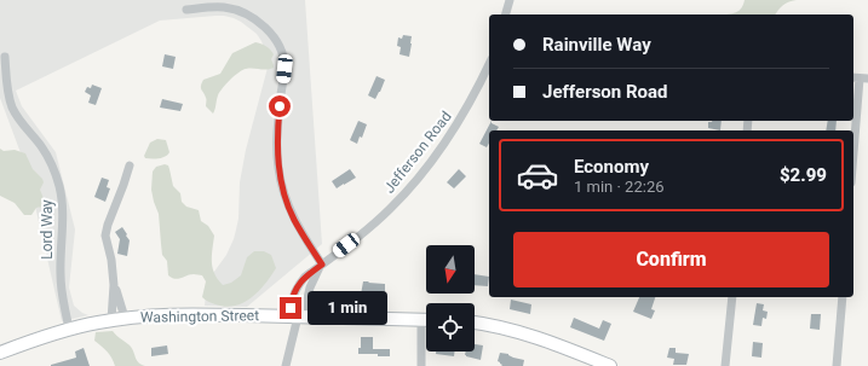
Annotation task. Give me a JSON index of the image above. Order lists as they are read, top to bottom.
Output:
{
  "streets": {
    "main road": ["Washington Street"],
    "street": ["Jefferson Road", "Lord Way"]
  },
  "crossings": [
    ["Jefferson Road", "Washington Street"],
    ["Lord Way", "Washington Street"]
  ],
  "north": "bottom",
  "page": {
    "banner": ["Rainville Way", "Jefferson Road"],
    "list": [
      {
        "name": "Economy",
        "note": "1 min · 22:26",
        "value": "$2.99"
      }
    ],
    "buttons": "Confirm",
    "bubble": "1 min"
  }
}
